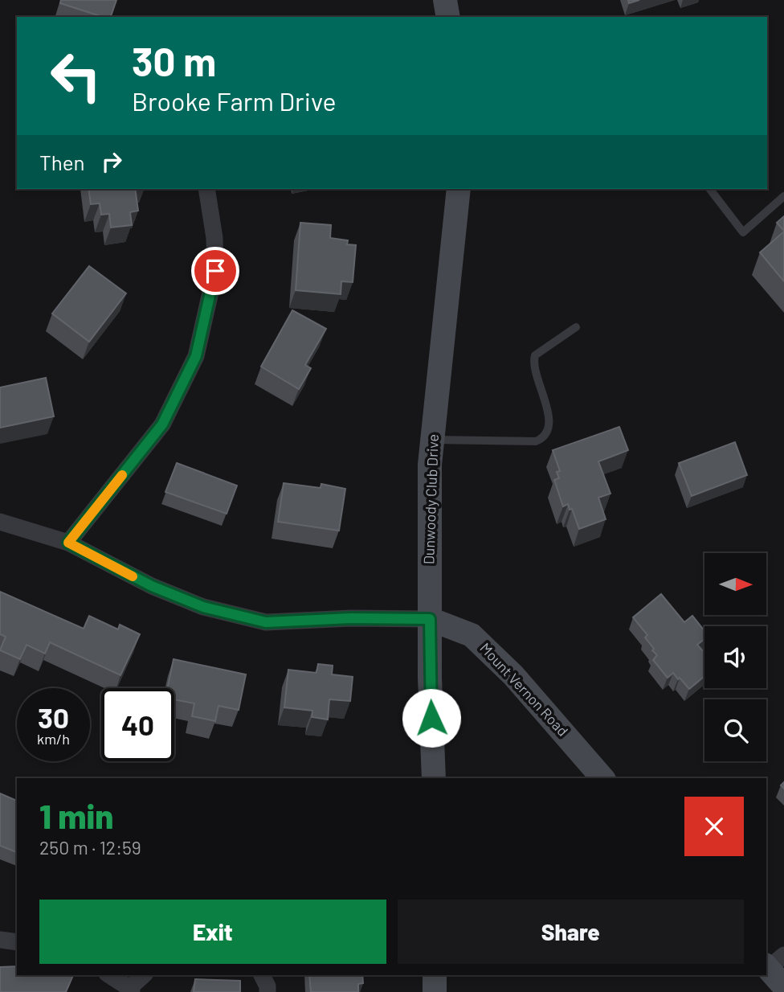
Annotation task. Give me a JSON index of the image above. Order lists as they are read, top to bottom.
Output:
{
  "streets": {
    "main road": ["Dunwoody Club Drive", "Mount Vernon Road"]
  },
  "crossings": [
    ["Dunwoody Club Drive", "Mount Vernon Road"]
  ],
  "north": "right",
  "page": {
    "turn": ["30 m", "Brooke Farm Drive"],
    "then": "Then",
    "speed": "30 km/h",
    "limit": "40",
    "heading": ["1 min", "250 m · 12:59"],
    "buttons": ["Exit", "Share"]
  }
}
